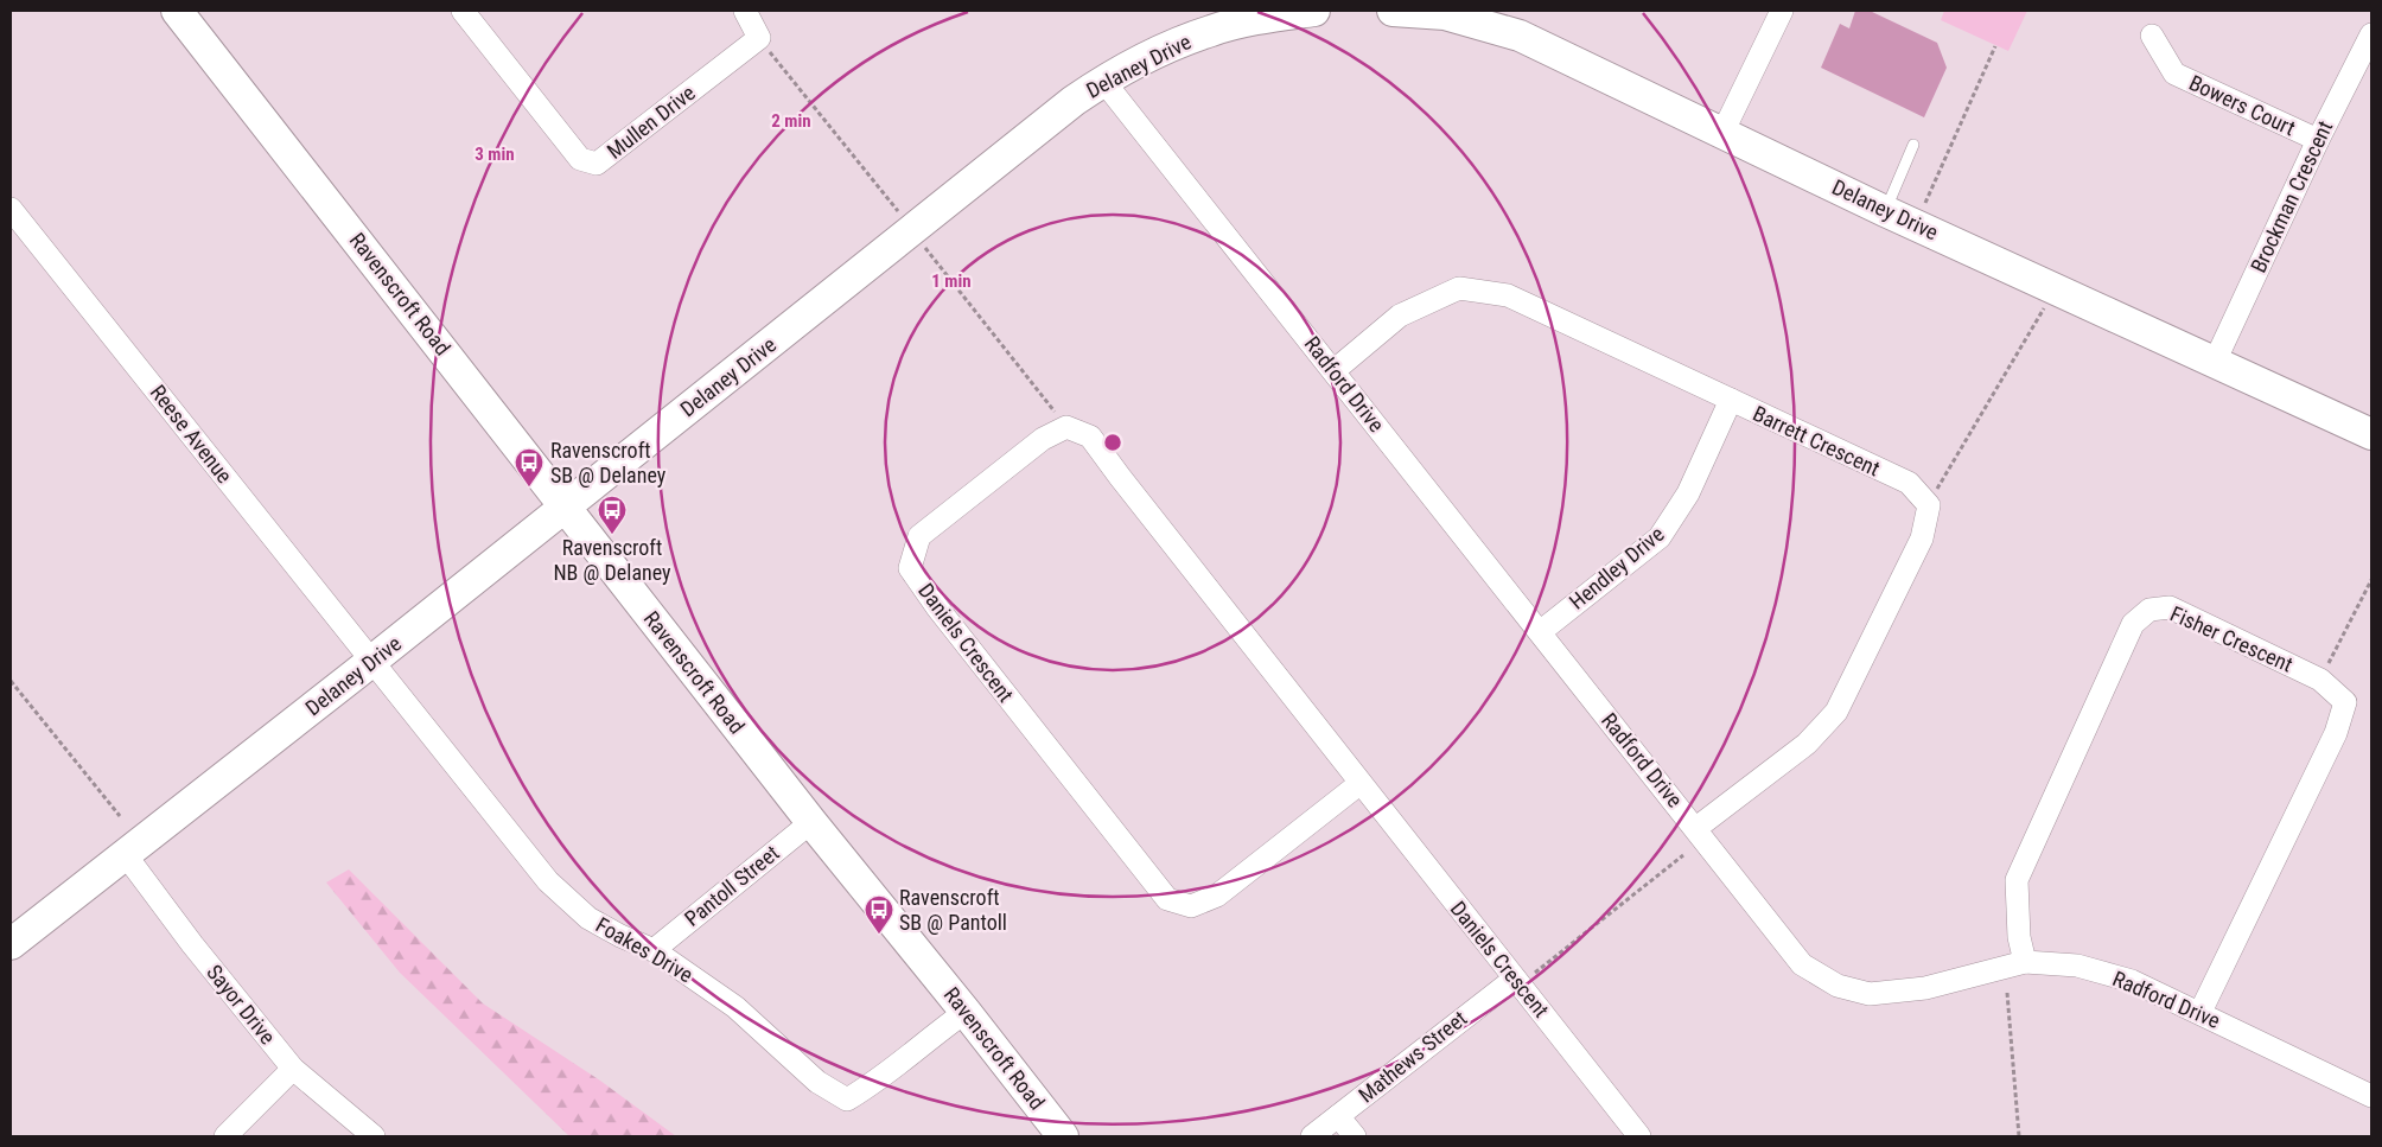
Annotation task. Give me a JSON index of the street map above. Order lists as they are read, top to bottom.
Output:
{
  "streets": {
    "street": [
      "Delaney Drive",
      "Bowers Court",
      "Mullen Drive",
      "Brockman Crescent",
      "Ravenscroft Road",
      "Radford Drive",
      "Reese Avenue",
      "Barrett Crescent",
      "Hendley Drive",
      "Fisher Crescent",
      "Daniels Crescent",
      "Pantoll Street",
      "Foakes Drive",
      "Sayor Drive",
      "Mathews Street"
    ]
  },
  "crossings": [
    ["Delaney Drive", "Brockman Crescent"],
    ["Delaney Drive", "Ravenscroft Road"],
    ["Delaney Drive", "Radford Drive"],
    ["Delaney Drive", "Reese Avenue"],
    ["Delaney Drive", "Foakes Drive"],
    ["Delaney Drive", "Sayor Drive"],
    ["Bowers Court", "Brockman Crescent"],
    ["Ravenscroft Road", "Pantoll Street"],
    ["Ravenscroft Road", "Foakes Drive"],
    ["Radford Drive", "Barrett Crescent"],
    ["Radford Drive", "Hendley Drive"],
    ["Radford Drive", "Fisher Crescent"],
    ["Reese Avenue", "Foakes Drive"],
    ["Barrett Crescent", "Hendley Drive"],
    ["Daniels Crescent", "Mathews Street"],
    ["Pantoll Street", "Foakes Drive"]
  ],
  "places": {
    "bus stop": ["Ravenscroft SB @ Delaney", "Ravenscroft NB @ Delaney", "Ravenscroft SB @ Pantoll"]
  },
  "rings": ["2 min", "3 min", "1 min"]
}
